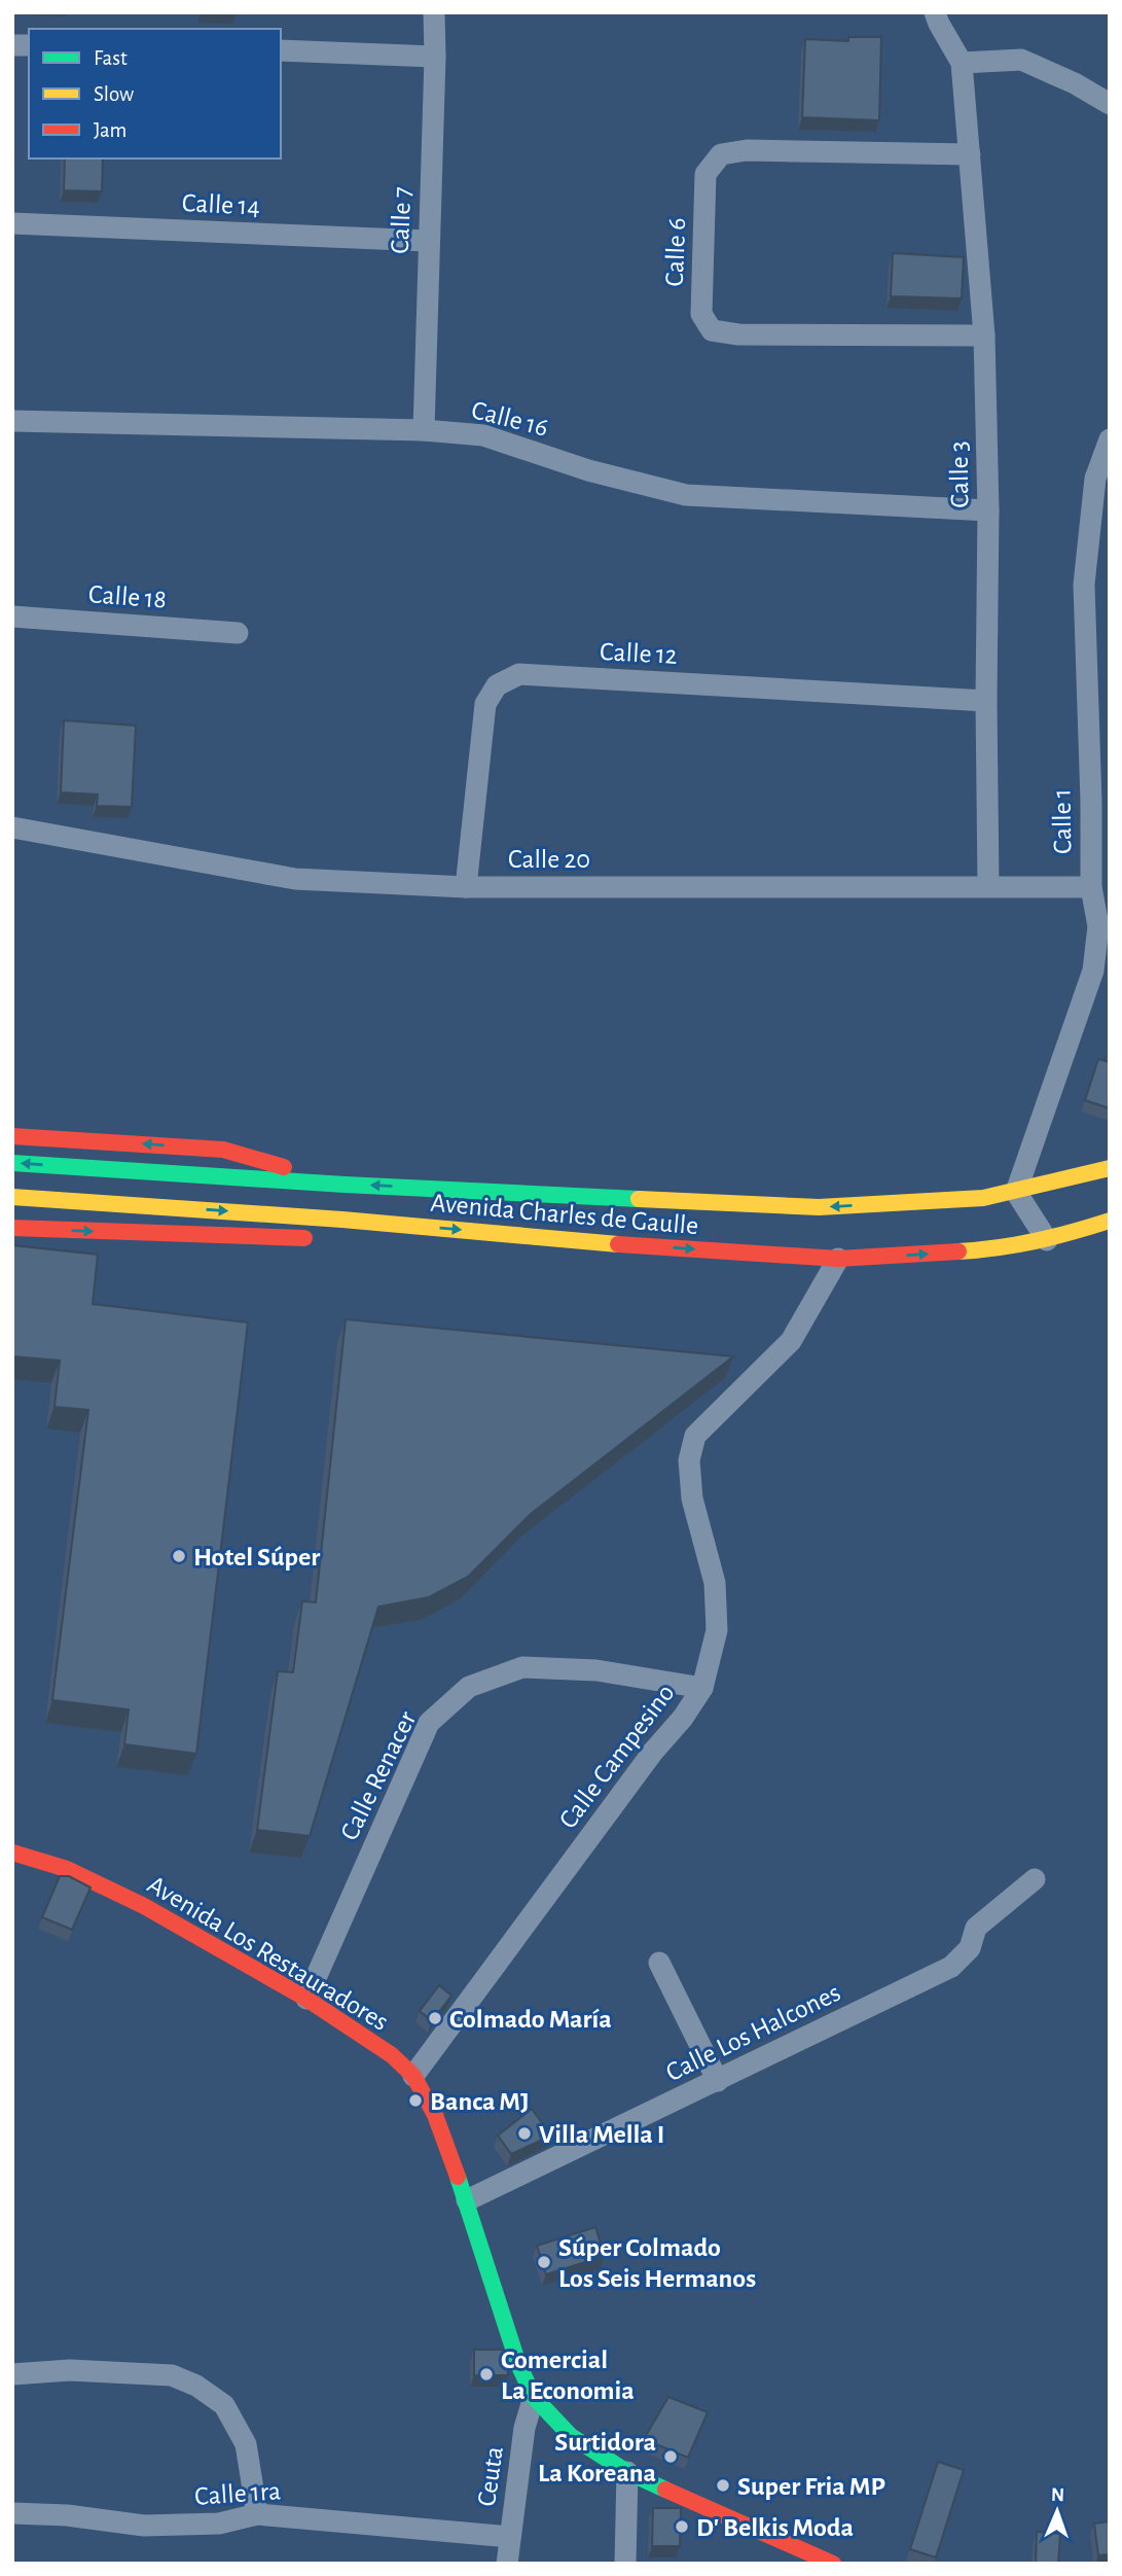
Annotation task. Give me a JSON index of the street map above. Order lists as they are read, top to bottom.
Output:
{
  "streets": {
    "main road": ["Avenida Charles de Gaulle", "Avenida Los Restauradores"],
    "street": [
      "Calle 14",
      "Calle 7",
      "Calle 6",
      "Calle 16",
      "Calle 3",
      "Calle 18",
      "Calle 12",
      "Calle 1",
      "Calle 20",
      "Calle Campesino",
      "Calle Renacer",
      "Calle Los Halcones",
      "Ceuta",
      "Calle 1ra"
    ]
  },
  "crossings": [
    ["Calle 14", "Calle 7"],
    ["Calle 7", "Calle 16"],
    ["Calle 6", "Calle 3"],
    ["Calle 16", "Calle 3"],
    ["Calle 3", "Calle 12"],
    ["Calle 3", "Calle 20"],
    ["Calle 12", "Calle 20"],
    ["Calle 1", "Calle 20"],
    ["Calle 1", "Avenida Charles de Gaulle"],
    ["Avenida Charles de Gaulle", "Calle Campesino"],
    ["Calle Campesino", "Calle Renacer"],
    ["Calle Campesino", "Avenida Los Restauradores"],
    ["Calle Renacer", "Avenida Los Restauradores"],
    ["Avenida Los Restauradores", "Calle Los Halcones"],
    ["Avenida Los Restauradores", "Ceuta"],
    ["Ceuta", "Calle 1ra"]
  ],
  "places": [
    "Hotel Súper",
    "Colmado María",
    "Banca MJ",
    "Villa Mella I",
    "Súper Colmado Los Seis Hermanos",
    "Comercial La Economia",
    "Surtidora La Koreana",
    "Super Fria MP",
    "D' Belkis Moda"
  ],
  "legend": ["Fast", "Slow", "Jam"],
  "north": "top"
}
